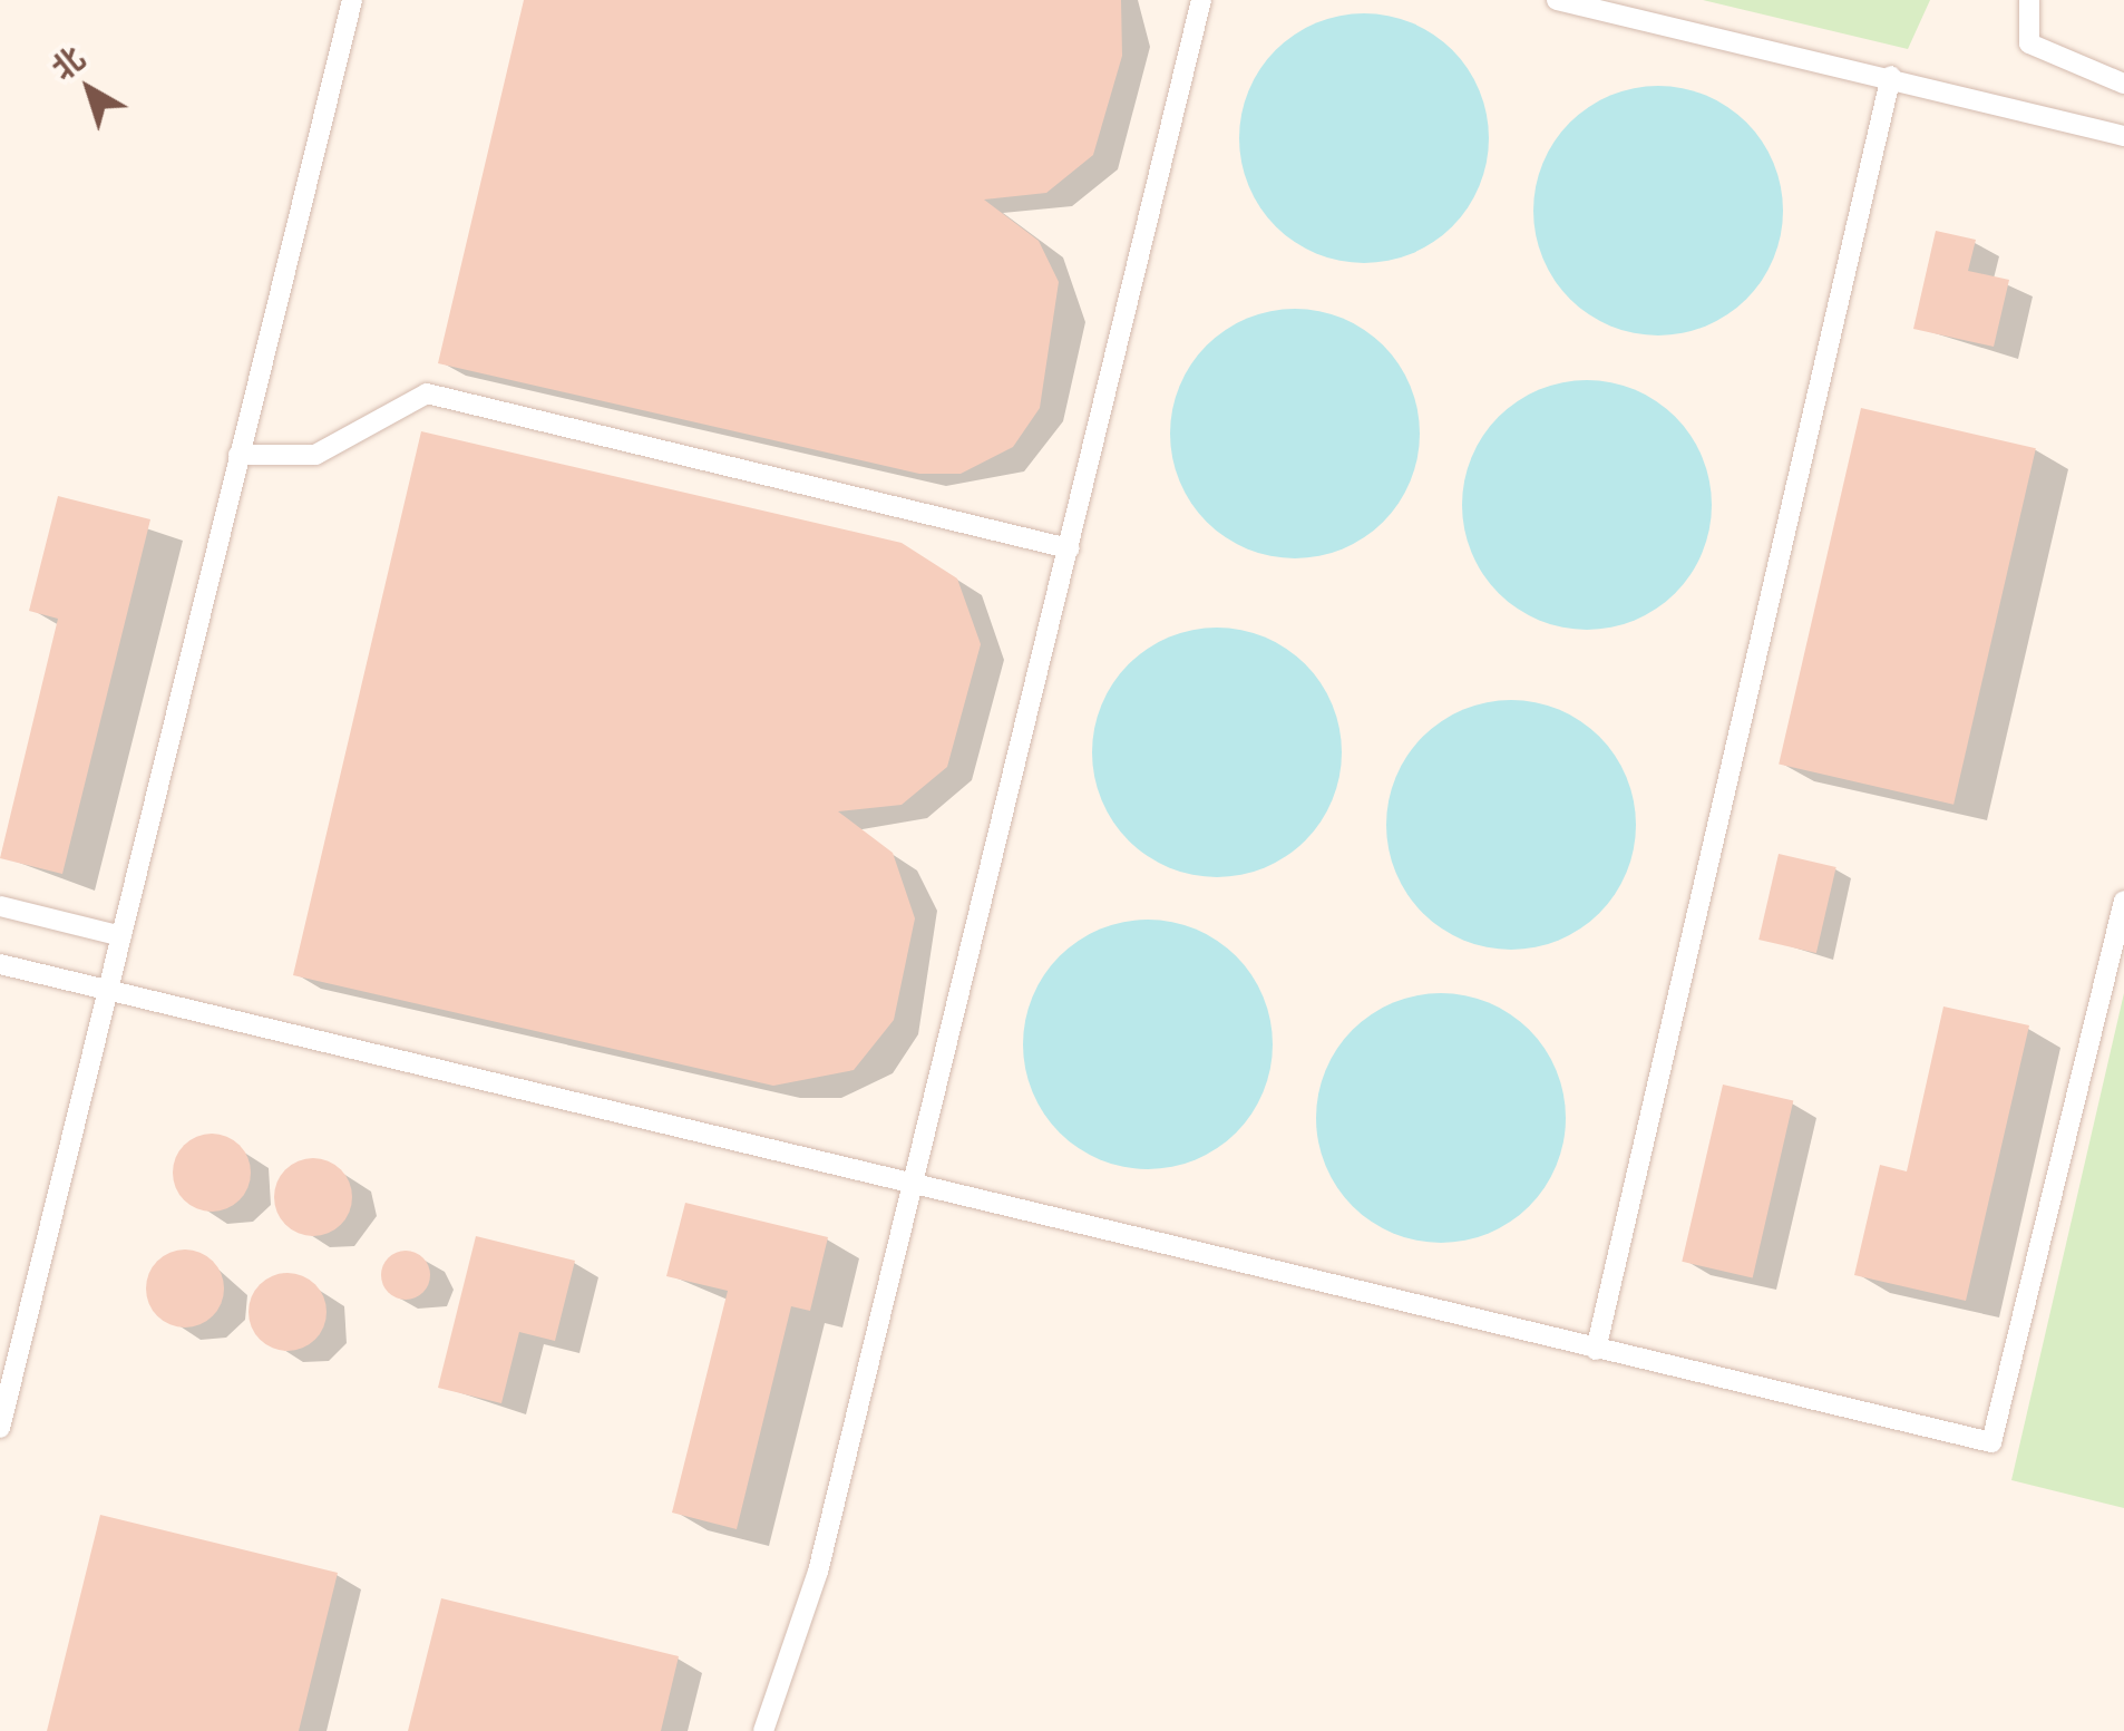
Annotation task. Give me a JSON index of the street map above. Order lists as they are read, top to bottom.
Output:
{
  "north": "top left"
}
